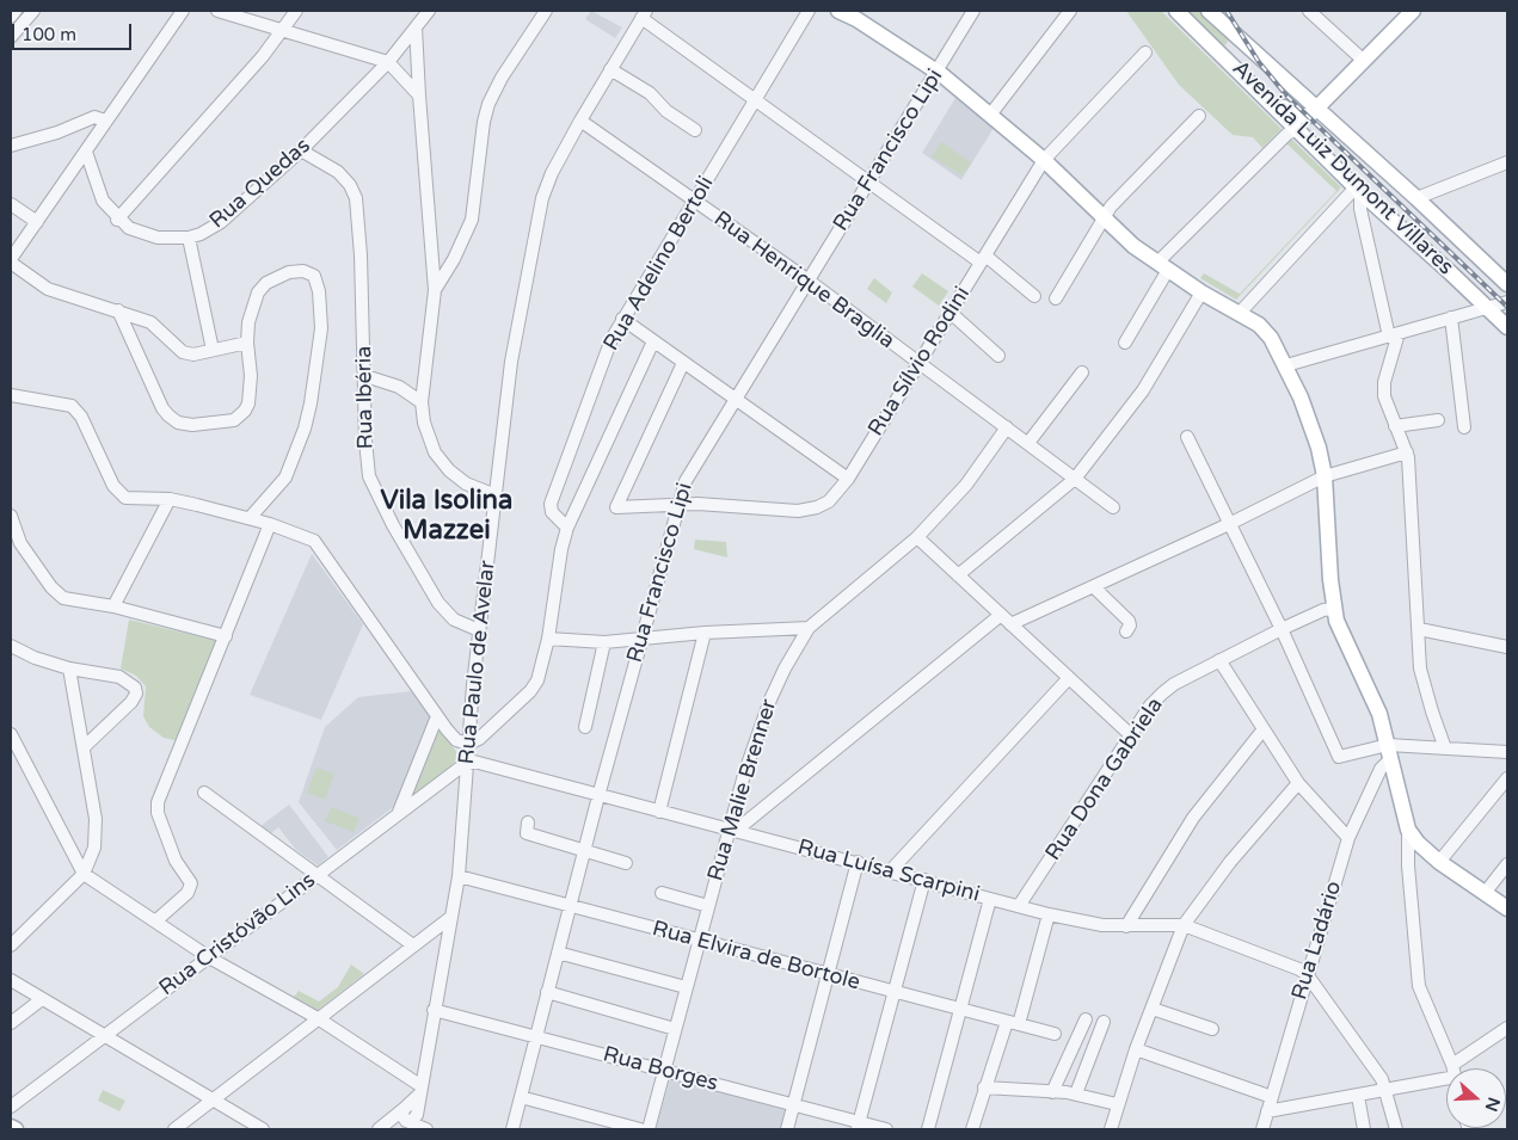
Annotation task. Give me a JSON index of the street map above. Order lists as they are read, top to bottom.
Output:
{
  "streets": {
    "main road": ["Avenida Luiz Dumont Villares"],
    "street": [
      "Rua Francisco Lipi",
      "Rua Quedas",
      "Rua Adelino Bertoli",
      "Rua Henrique Braglia",
      "Rua Sílvio Rodini",
      "Rua Ibéria",
      "Rua Paulo de Avelar",
      "Rua Dona Gabriela",
      "Rua Malie Brenner",
      "Rua Luísa Scarpini",
      "Rua Cristóvão Lins",
      "Rua Ladário",
      "Rua Elvira de Bortole",
      "Rua Borges"
    ]
  },
  "crossings": [
    ["Rua Francisco Lipi", "Rua Henrique Braglia"],
    ["Rua Francisco Lipi", "Rua Sílvio Rodini"],
    ["Rua Francisco Lipi", "Rua Luísa Scarpini"],
    ["Rua Francisco Lipi", "Rua Elvira de Bortole"],
    ["Rua Francisco Lipi", "Rua Borges"],
    ["Rua Quedas", "Rua Ibéria"],
    ["Rua Adelino Bertoli", "Rua Henrique Braglia"],
    ["Rua Henrique Braglia", "Rua Sílvio Rodini"],
    ["Rua Henrique Braglia", "Rua Paulo de Avelar"],
    ["Rua Henrique Braglia", "Rua Malie Brenner"],
    ["Rua Ibéria", "Rua Paulo de Avelar"],
    ["Rua Paulo de Avelar", "Rua Luísa Scarpini"],
    ["Rua Paulo de Avelar", "Rua Cristóvão Lins"],
    ["Rua Paulo de Avelar", "Rua Elvira de Bortole"],
    ["Rua Paulo de Avelar", "Rua Borges"],
    ["Rua Dona Gabriela", "Rua Luísa Scarpini"],
    ["Rua Malie Brenner", "Rua Luísa Scarpini"],
    ["Rua Malie Brenner", "Rua Elvira de Bortole"],
    ["Rua Malie Brenner", "Rua Borges"],
    ["Rua Luísa Scarpini", "Rua Cristóvão Lins"],
    ["Rua Luísa Scarpini", "Rua Ladário"]
  ],
  "districts": ["Vila Isolina Mazzei"],
  "scale_bar": "100 m",
  "north": "right"
}
